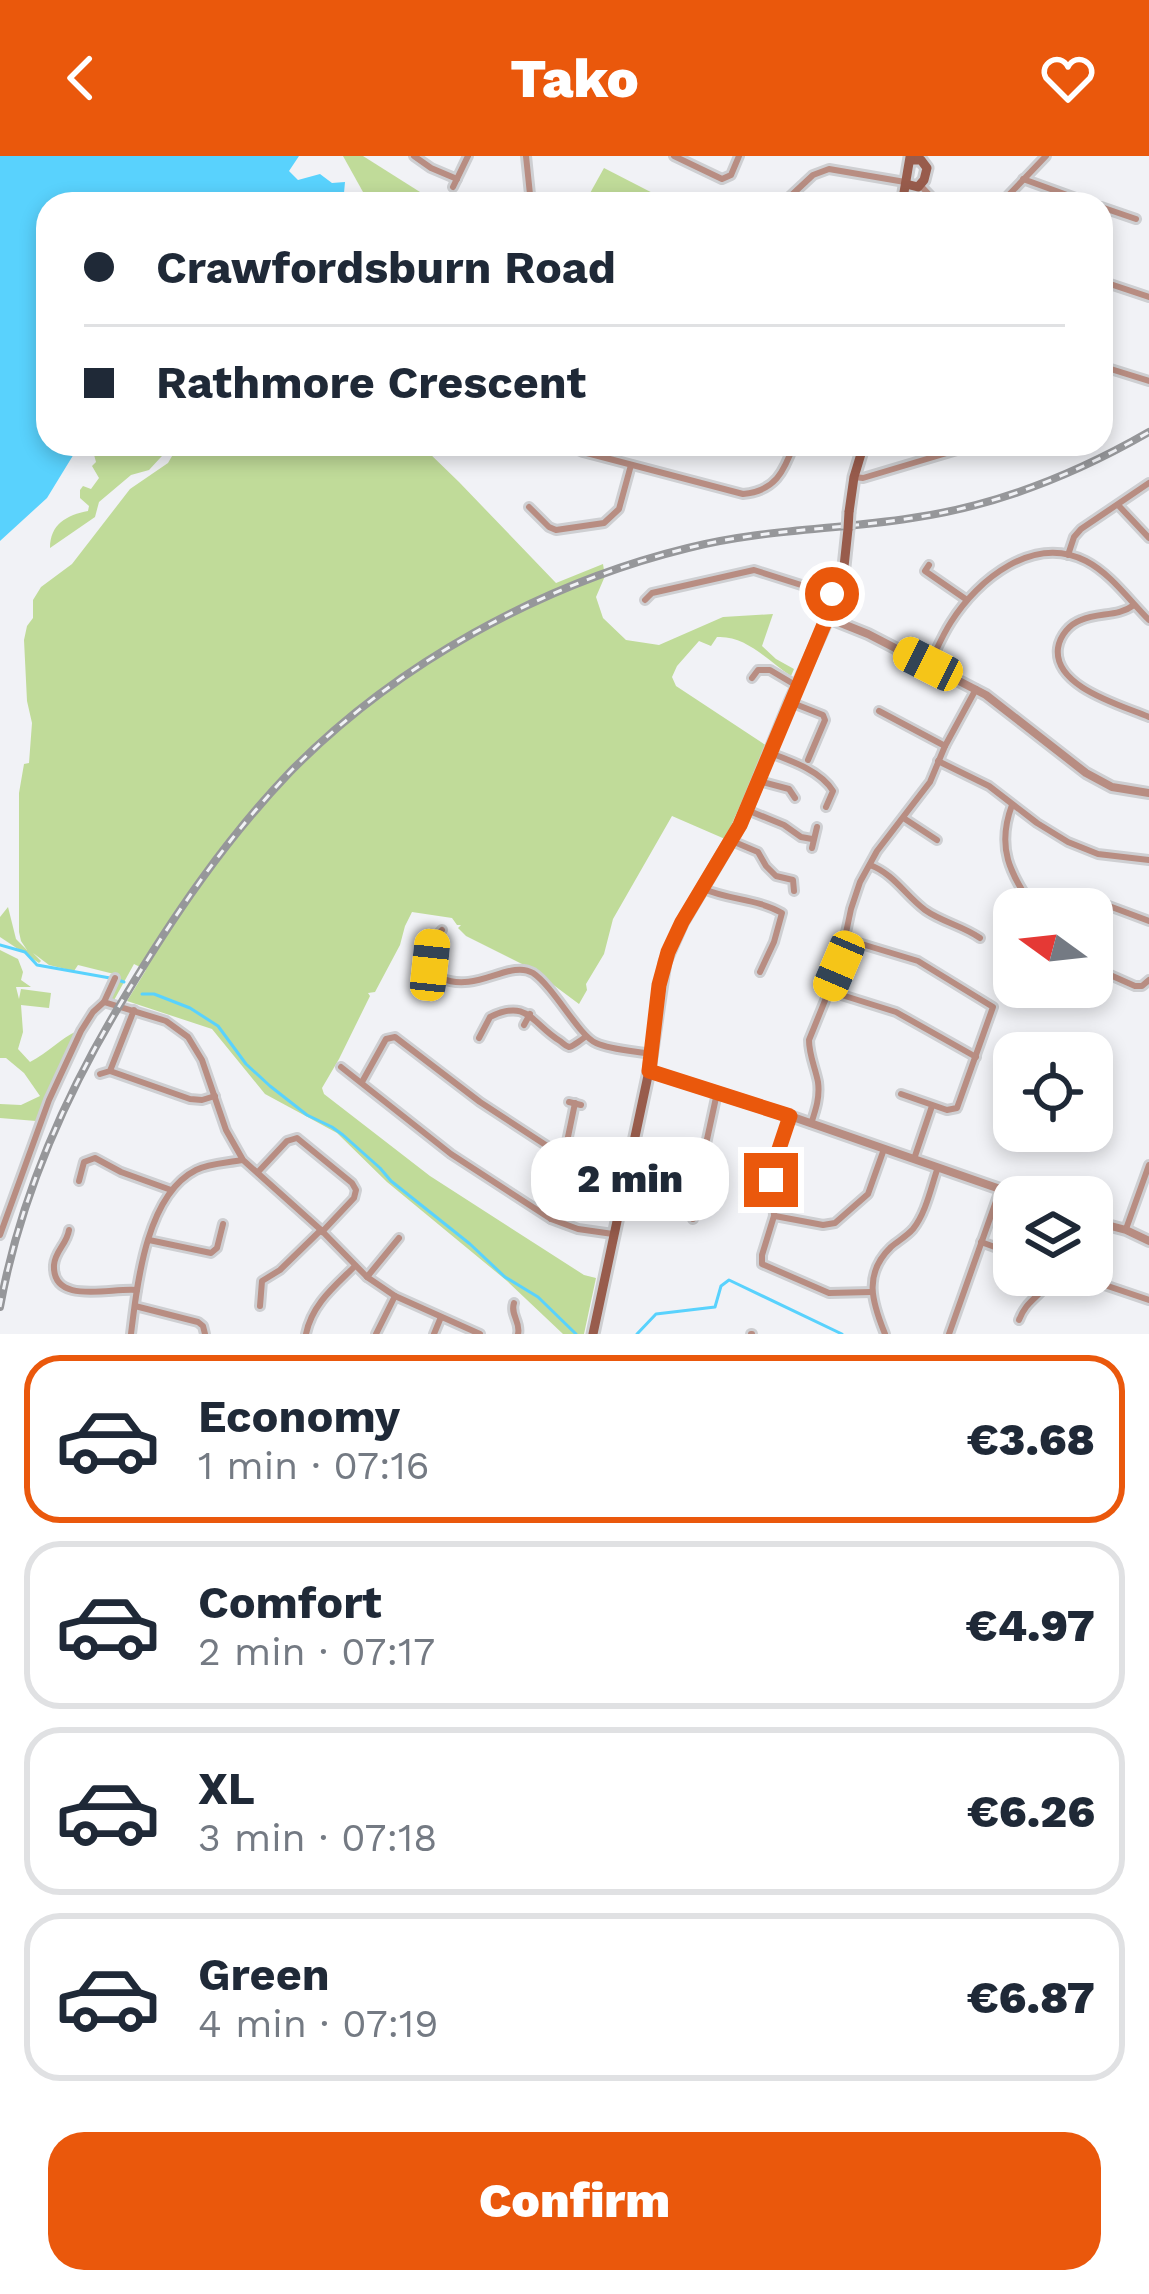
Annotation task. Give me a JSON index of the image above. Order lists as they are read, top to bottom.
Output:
{
  "north": "left",
  "page": {
    "header": "Tako",
    "banner": ["Crawfordsburn Road", "Rathmore Crescent"],
    "bubble": "2 min",
    "list": [
      {
        "name": "Economy",
        "note": "1 min · 07:16",
        "value": "€3.68"
      },
      {
        "name": "Comfort",
        "note": "2 min · 07:17",
        "value": "€4.97"
      },
      {
        "name": "XL",
        "note": "3 min · 07:18",
        "value": "€6.26"
      },
      {
        "name": "Green",
        "note": "4 min · 07:19",
        "value": "€6.87"
      }
    ],
    "buttons": "Confirm"
  }
}
